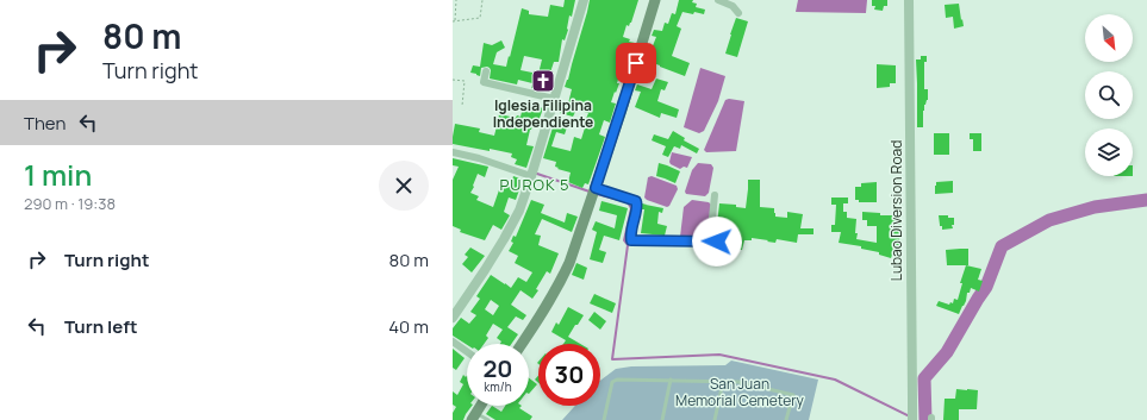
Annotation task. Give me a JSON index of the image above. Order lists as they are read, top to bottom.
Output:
{
  "streets": {
    "street": ["Lubao Diversion Road"]
  },
  "districts": ["PUROK 5"],
  "parks": ["San Juan Memorial Cemetery"],
  "places": {
    "church": ["Iglesia Filipina Independiente"]
  },
  "north": "bottom right",
  "page": {
    "turn": ["80 m", "Turn right"],
    "then": "Then",
    "heading": ["1 min", "290 m · 19:38"],
    "list": [
      {
        "name": "Turn right",
        "value": "80 m"
      },
      {
        "name": "Turn left",
        "value": "40 m"
      }
    ],
    "speed": "20 km/h",
    "limit": "30"
  }
}
